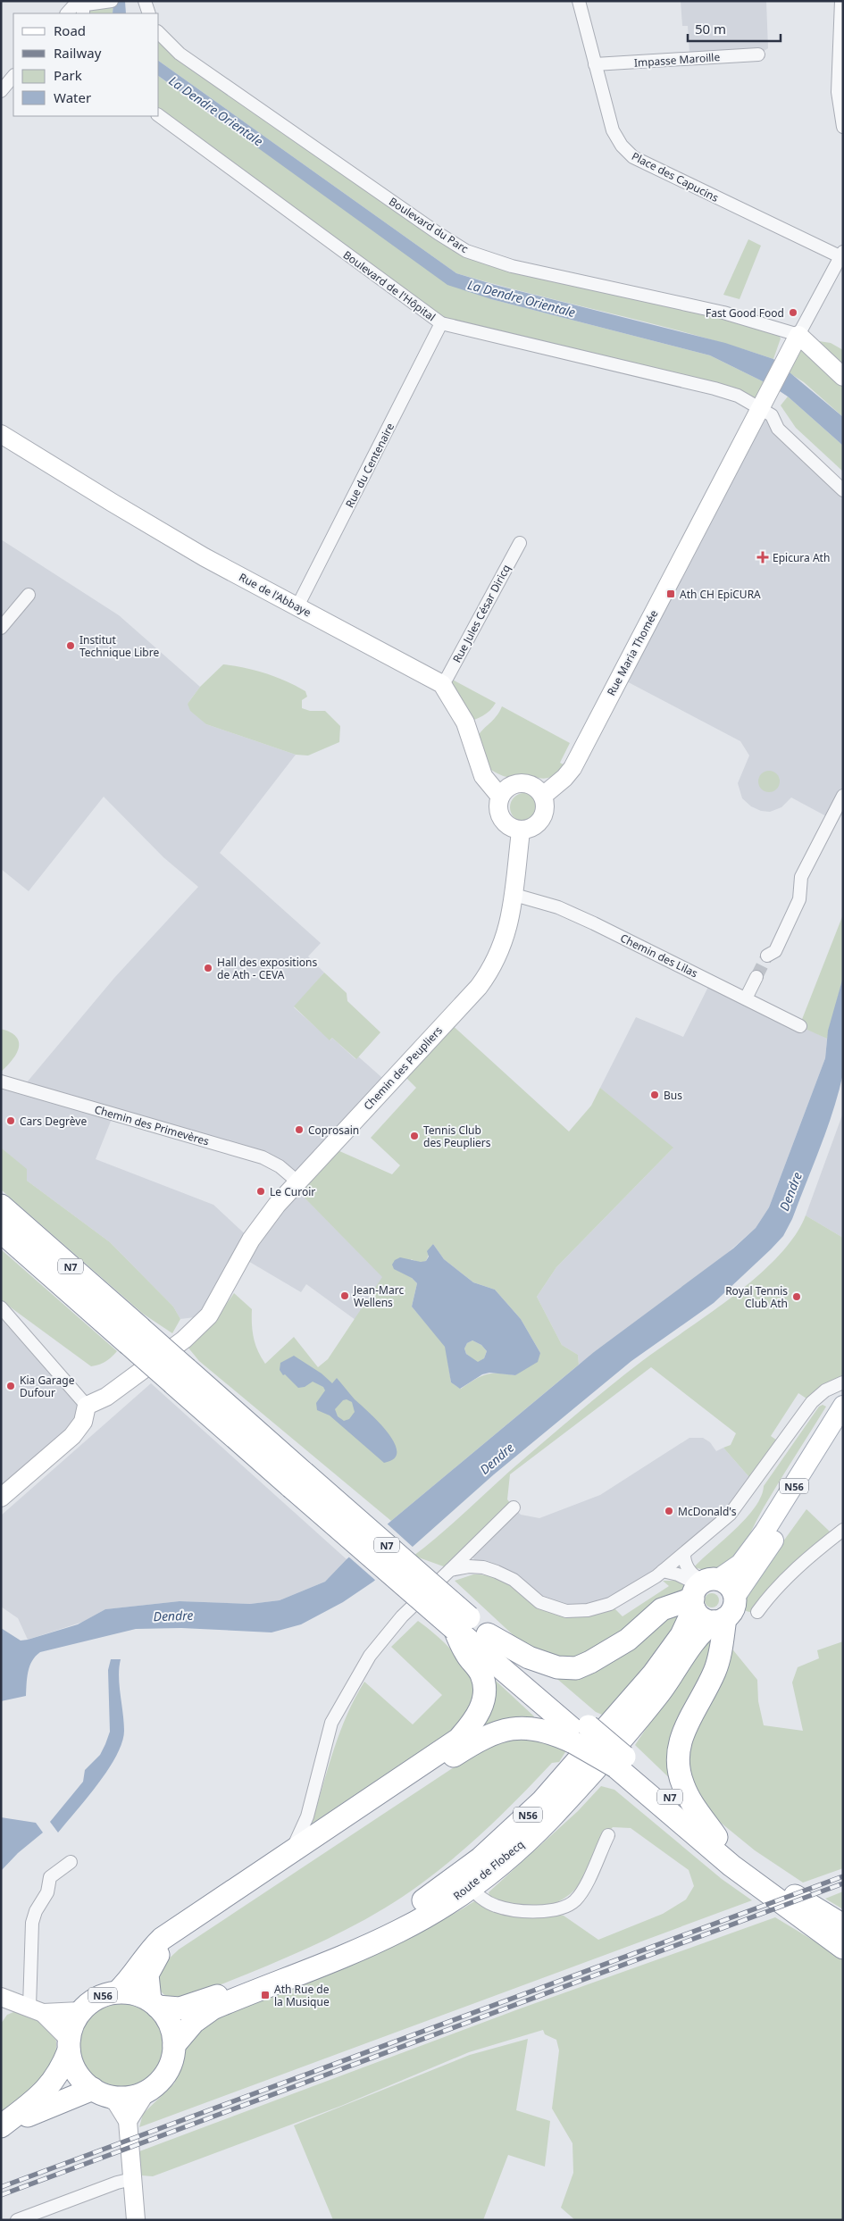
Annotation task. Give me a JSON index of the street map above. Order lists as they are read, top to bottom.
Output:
{
  "streets": {
    "highway": ["N7", "N56", "Route de Flobecq"],
    "street": [
      "Impasse Maroille",
      "Place des Capucins",
      "Boulevard du Parc",
      "Boulevard de l'Hôpital",
      "Rue du Centenaire",
      "Rue de l'Abbaye",
      "Rue Jules César Diricq",
      "Rue Maria Thomée",
      "Chemin des Lilas",
      "Chemin des Peupliers",
      "Chemin des Primevères"
    ]
  },
  "crossings": [
    ["Impasse Maroille", "Place des Capucins"],
    ["Boulevard du Parc", "Rue Maria Thomée"],
    ["Boulevard de l'Hôpital", "Rue du Centenaire"],
    ["Boulevard de l'Hôpital", "Rue Maria Thomée"],
    ["Rue du Centenaire", "Rue de l'Abbaye"],
    ["Rue de l'Abbaye", "Rue Jules César Diricq"],
    ["Rue Maria Thomée", "Chemin des Peupliers"],
    ["Chemin des Lilas", "Chemin des Peupliers"],
    ["Chemin des Peupliers", "Chemin des Primevères"],
    ["N56", "Route de Flobecq"]
  ],
  "water": ["La Dendre Orientale", "Dendre"],
  "places": {
    "other": [
      "Fast Good Food",
      "Institut Technique Libre",
      "Hall des expositions de Ath - CEVA",
      "Bus",
      "Cars Degrève",
      "Coprosain",
      "Tennis Club des Peupliers",
      "Le Curoir",
      "Jean-Marc Wellens",
      "Royal Tennis Club Ath",
      "Kia Garage Dufour",
      "McDonald's"
    ],
    "health": ["Epicura Ath"],
    "transit": ["Ath CH EpiCURA", "Ath Rue de la Musique"]
  },
  "legend": [
    "Road",
    "Railway",
    "Park",
    "Water"
  ],
  "scale_bar": "50 m"
}
